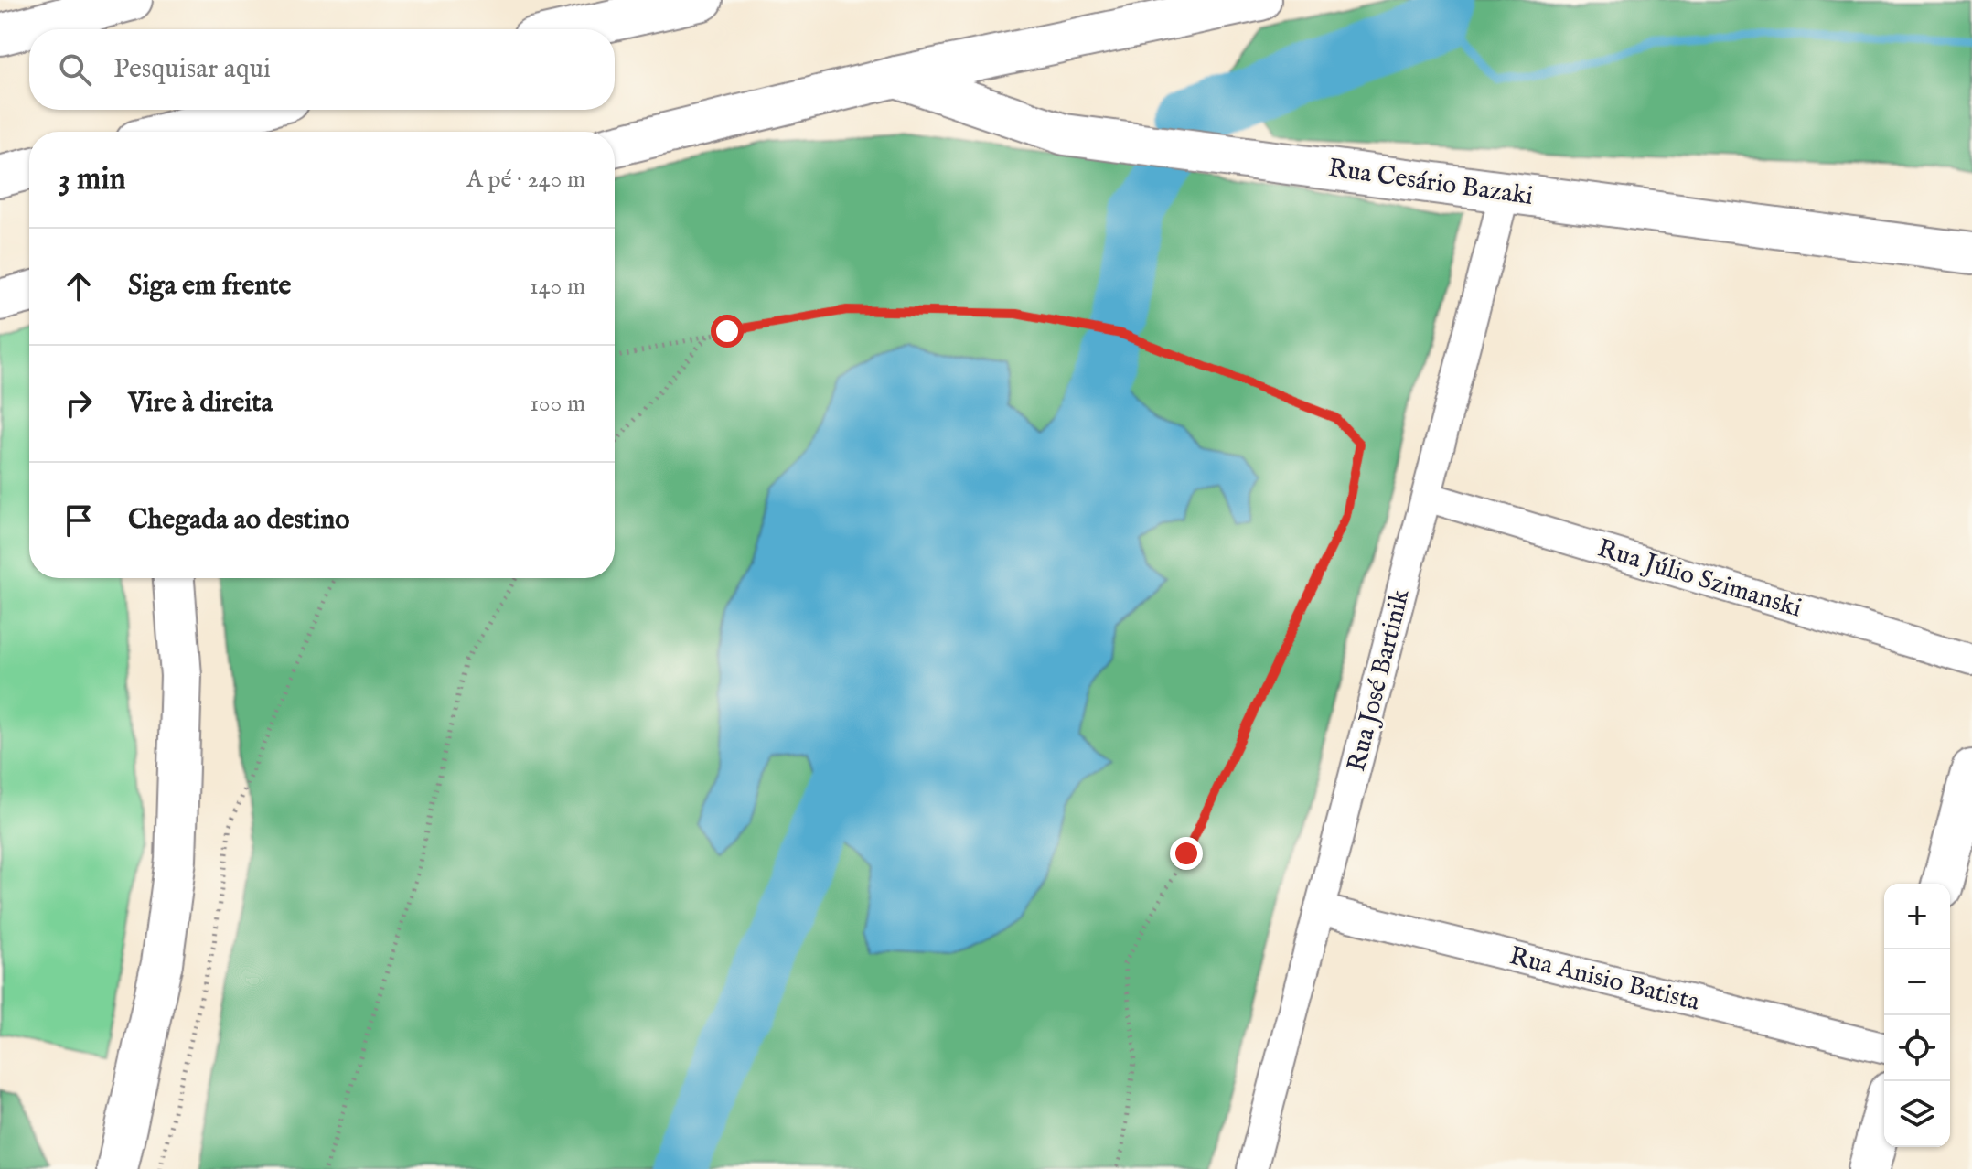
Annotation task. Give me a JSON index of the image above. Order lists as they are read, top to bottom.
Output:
{
  "streets": {
    "main road": ["Rua Cesário Bazaki"],
    "street": ["Rua Júlio Szimanski", "Rua José Bartinik", "Rua Anisio Batista"]
  },
  "crossings": [
    ["Rua Cesário Bazaki", "Rua José Bartinik"],
    ["Rua Júlio Szimanski", "Rua José Bartinik"],
    ["Rua José Bartinik", "Rua Anisio Batista"]
  ],
  "page": {
    "search": "Pesquisar aqui",
    "heading": ["3 min", "A pé · 240 m"],
    "list": [
      ["Siga em frente", "140 m"],
      ["Vire à direita", "100 m"],
      "Chegada ao destino"
    ],
    "map_buttons": ["+", "−"]
  }
}
